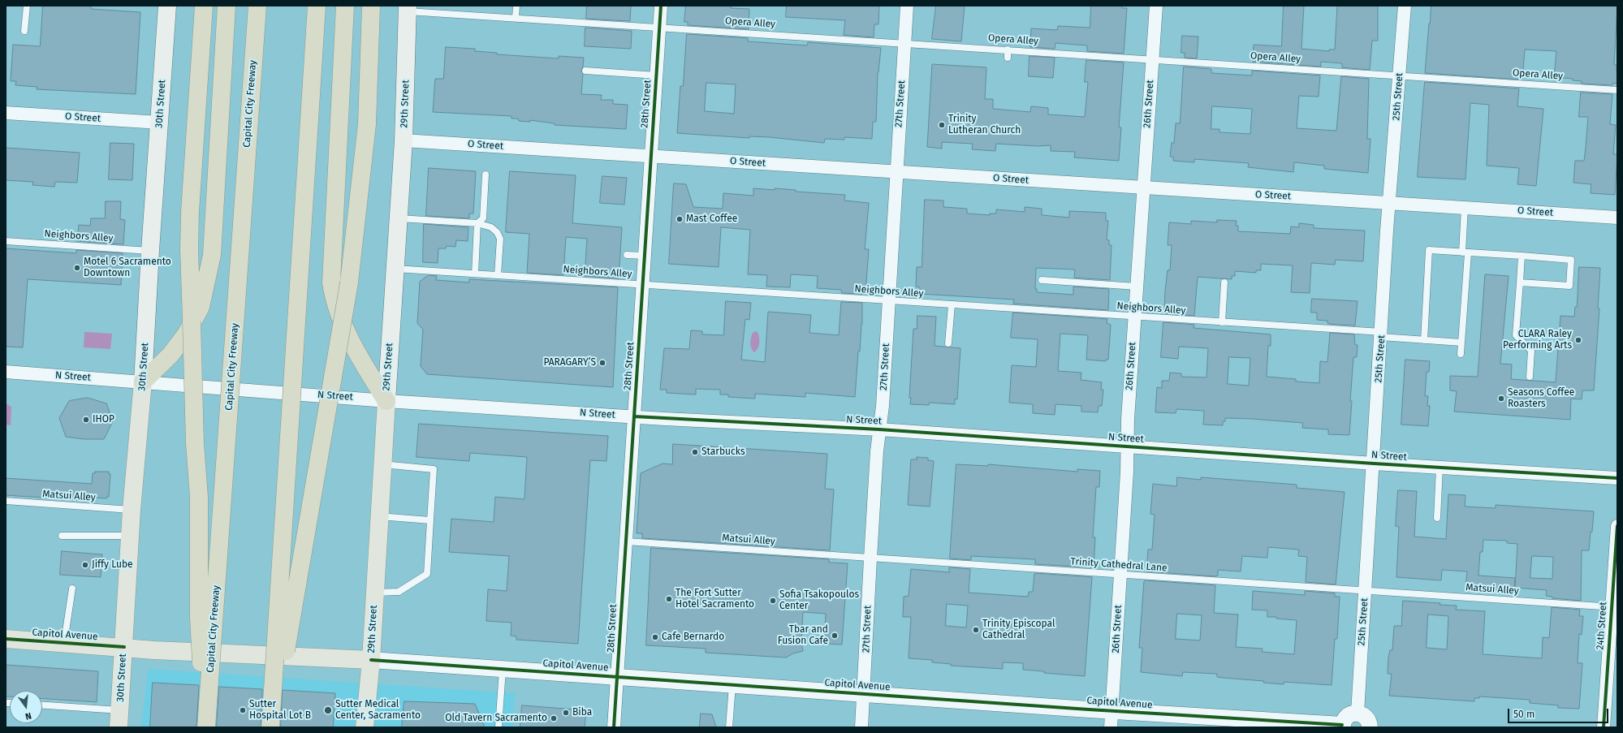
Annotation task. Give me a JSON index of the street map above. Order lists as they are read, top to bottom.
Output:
{
  "streets": {
    "highway": ["Capital City Freeway"],
    "main road": ["30th Street", "29th Street", "Capitol Avenue"],
    "street": [
      "25th Street",
      "28th Street",
      "27th Street",
      "26th Street",
      "O Street",
      "N Street",
      "24th Street"
    ],
    "lane": [
      "Opera Alley",
      "Neighbors Alley",
      "Matsui Alley",
      "Trinity Cathedral Lane"
    ]
  },
  "crossings": [
    ["Opera Alley", "25th Street"],
    ["Opera Alley", "29th Street"],
    ["Opera Alley", "28th Street"],
    ["Opera Alley", "27th Street"],
    ["Opera Alley", "26th Street"],
    ["25th Street", "O Street"],
    ["25th Street", "Neighbors Alley"],
    ["25th Street", "N Street"],
    ["25th Street", "Matsui Alley"],
    ["25th Street", "Trinity Cathedral Lane"],
    ["30th Street", "O Street"],
    ["30th Street", "Neighbors Alley"],
    ["30th Street", "N Street"],
    ["30th Street", "Matsui Alley"],
    ["30th Street", "Capitol Avenue"],
    ["29th Street", "O Street"],
    ["29th Street", "Neighbors Alley"],
    ["29th Street", "N Street"],
    ["29th Street", "Capitol Avenue"],
    ["28th Street", "O Street"],
    ["28th Street", "Neighbors Alley"],
    ["28th Street", "N Street"],
    ["28th Street", "Matsui Alley"],
    ["28th Street", "Capitol Avenue"],
    ["27th Street", "O Street"],
    ["27th Street", "Neighbors Alley"],
    ["27th Street", "N Street"],
    ["27th Street", "Matsui Alley"],
    ["27th Street", "Trinity Cathedral Lane"],
    ["27th Street", "Capitol Avenue"],
    ["26th Street", "O Street"],
    ["26th Street", "Neighbors Alley"],
    ["26th Street", "N Street"],
    ["26th Street", "Trinity Cathedral Lane"],
    ["26th Street", "Capitol Avenue"],
    ["Matsui Alley", "Trinity Cathedral Lane"],
    ["Matsui Alley", "24th Street"]
  ],
  "places": [
    "Trinity Lutheran Church",
    "Mast Coffee",
    "Motel 6 Sacramento Downtown",
    "CLARA Raley Performing Arts",
    "PARAGARY’S",
    "Seasons Coffee Roasters",
    "IHOP",
    "Starbucks",
    "Jiffy Lube",
    "The Fort Sutter Hotel Sacramento",
    "Sofia Tsakopoulos Center",
    "Trinity Episcopal Cathedral",
    "Tbar and Fusion Cafe",
    "Cafe Bernardo",
    "Sutter Hospital Lot B",
    "Sutter Medical Center, Sacramento",
    "Biba",
    "Old Tavern Sacramento"
  ],
  "scale_bar": "50 m",
  "north": "bottom"
}
